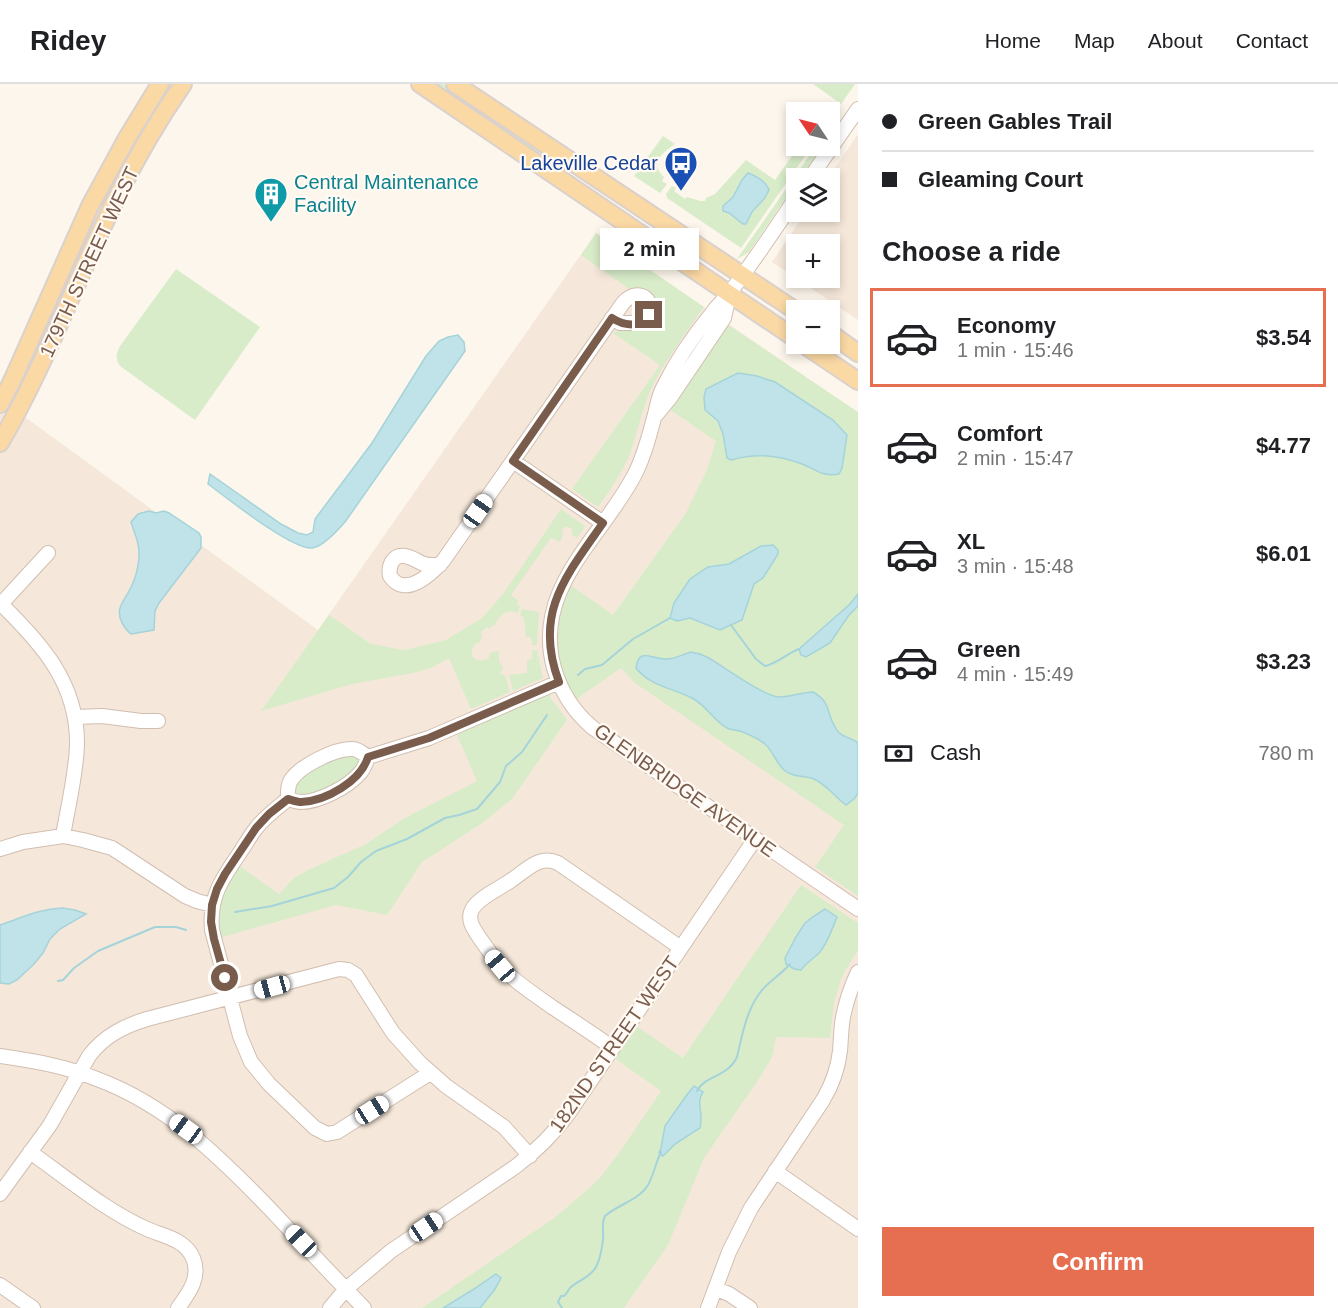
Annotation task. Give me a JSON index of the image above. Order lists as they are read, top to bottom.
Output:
{
  "streets": {
    "main road": ["179TH STREET WEST"],
    "street": ["GLENBRIDGE AVENUE", "182ND STREET WEST"]
  },
  "crossings": [
    ["GLENBRIDGE AVENUE", "182ND STREET WEST"]
  ],
  "places": {
    "bus stop": ["Lakeville Cedar"],
    "building": ["Central Maintenance Facility"]
  },
  "north": "top left",
  "page": {
    "header": "Ridey",
    "nav": [
      "Home",
      "Map",
      "About",
      "Contact"
    ],
    "banner": ["Green Gables Trail", "Gleaming Court"],
    "map_buttons": ["+", "−"],
    "heading": "Choose a ride",
    "bubble": "2 min",
    "list": [
      {
        "name": "Economy",
        "note": "1 min · 15:46",
        "value": "$3.54"
      },
      {
        "name": "Comfort",
        "note": "2 min · 15:47",
        "value": "$4.77"
      },
      {
        "name": "XL",
        "note": "3 min · 15:48",
        "value": "$6.01"
      },
      {
        "name": "Green",
        "note": "4 min · 15:49",
        "value": "$3.23"
      }
    ],
    "pay": ["Cash", "780 m"],
    "buttons": "Confirm"
  }
}
